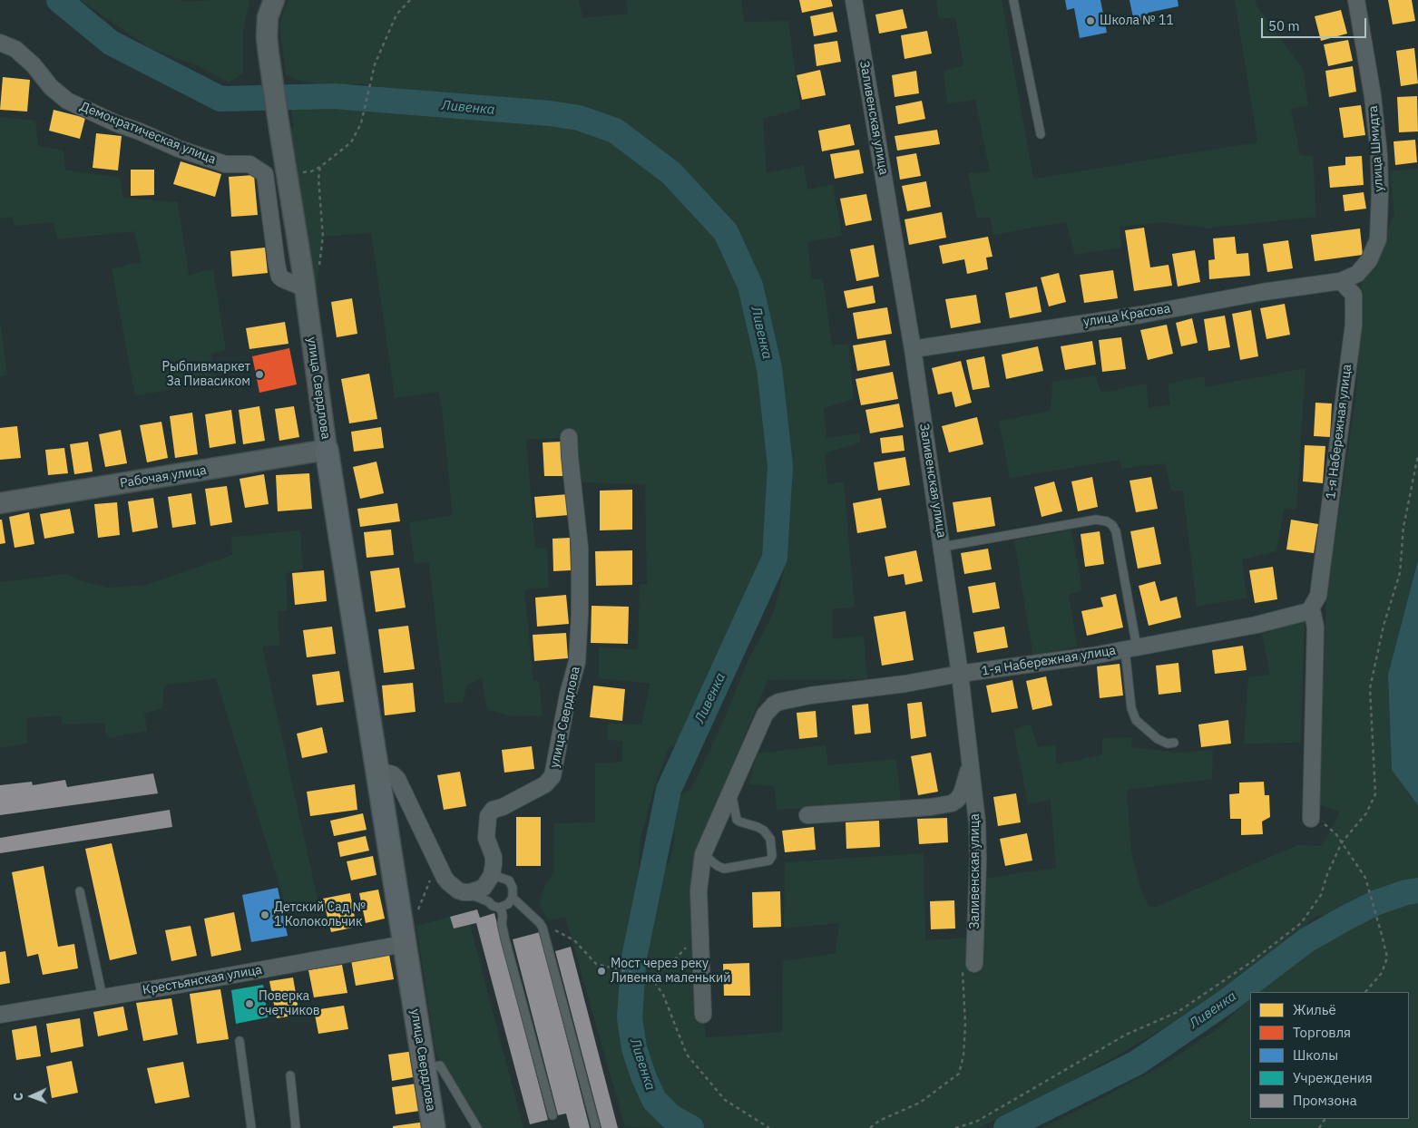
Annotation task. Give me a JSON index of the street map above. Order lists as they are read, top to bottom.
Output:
{
  "streets": {
    "main road": ["улица Свердлова"],
    "street": [
      "Заливенская улица",
      "Демократическая улица",
      "улица Шмидта",
      "улица Красова",
      "1-я Набережная улица",
      "Рабочая улица",
      "Крестьянская улица"
    ]
  },
  "crossings": [
    ["Заливенская улица", "улица Красова"],
    ["Заливенская улица", "1-я Набережная улица"],
    ["Демократическая улица", "улица Свердлова"],
    ["улица Шмидта", "улица Красова"],
    ["улица Шмидта", "1-я Набережная улица"],
    ["улица Красова", "1-я Набережная улица"],
    ["улица Свердлова", "Рабочая улица"],
    ["улица Свердлова", "Крестьянская улица"]
  ],
  "water": ["Ливенка"],
  "places": [
    "Школа № 11",
    "Рыбпивмаркет За Пивасиком",
    "Детский Сад № 1 Колокольчик",
    "Мост через реку Ливенка маленький",
    "Поверка счетчиков"
  ],
  "legend": [
    "Жильё",
    "Торговля",
    "Школы",
    "Учреждения",
    "Промзона"
  ],
  "scale_bar": "50 m",
  "north": "left"
}
